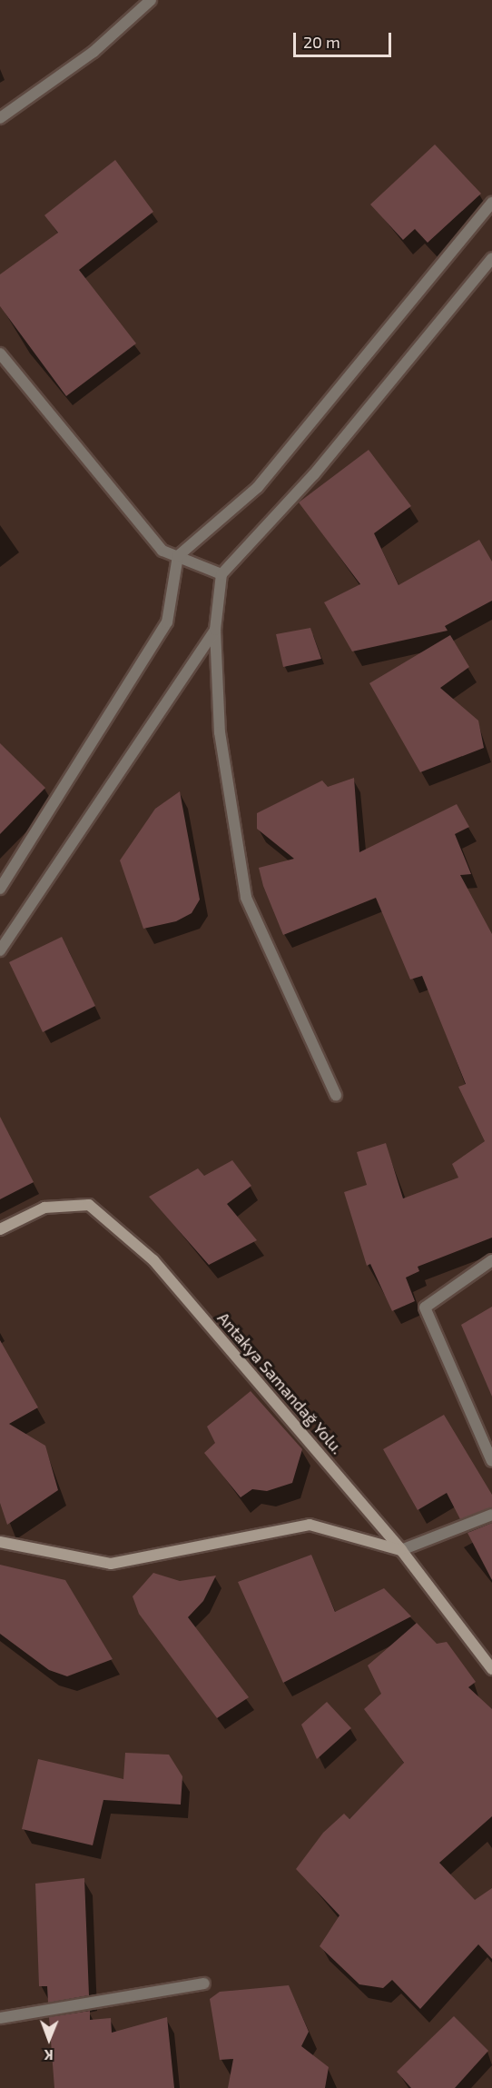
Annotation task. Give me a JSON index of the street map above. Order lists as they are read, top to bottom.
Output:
{
  "streets": {
    "street": ["Antakya Samandağ Yolu."]
  },
  "scale_bar": "20 m",
  "north": "bottom"
}
